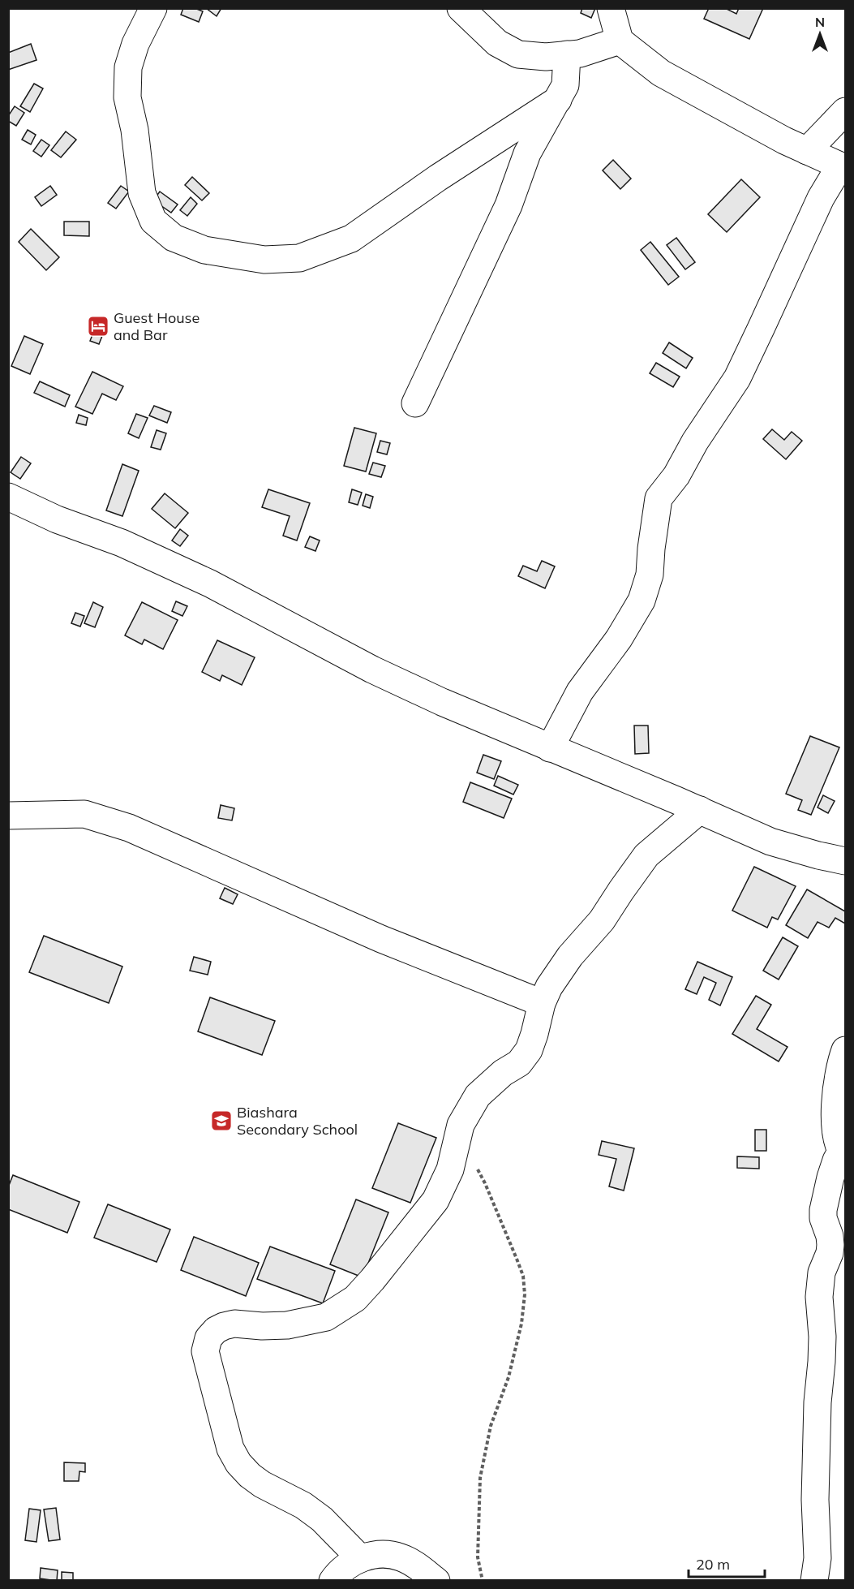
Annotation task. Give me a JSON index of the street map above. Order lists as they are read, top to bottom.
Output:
{
  "places": {
    "hotel": ["Guest House and Bar"],
    "school or university": ["Biashara Secondary School"]
  },
  "scale_bar": "20 m",
  "north": "top"
}
